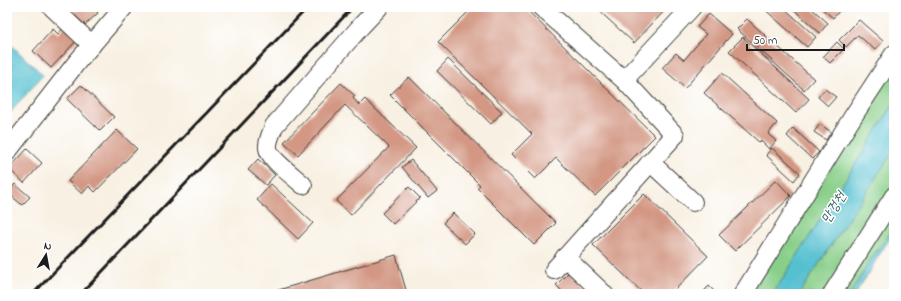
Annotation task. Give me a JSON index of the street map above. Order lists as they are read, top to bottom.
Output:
{
  "water": ["만겅천"],
  "scale_bar": "50 m",
  "north": "top"
}
